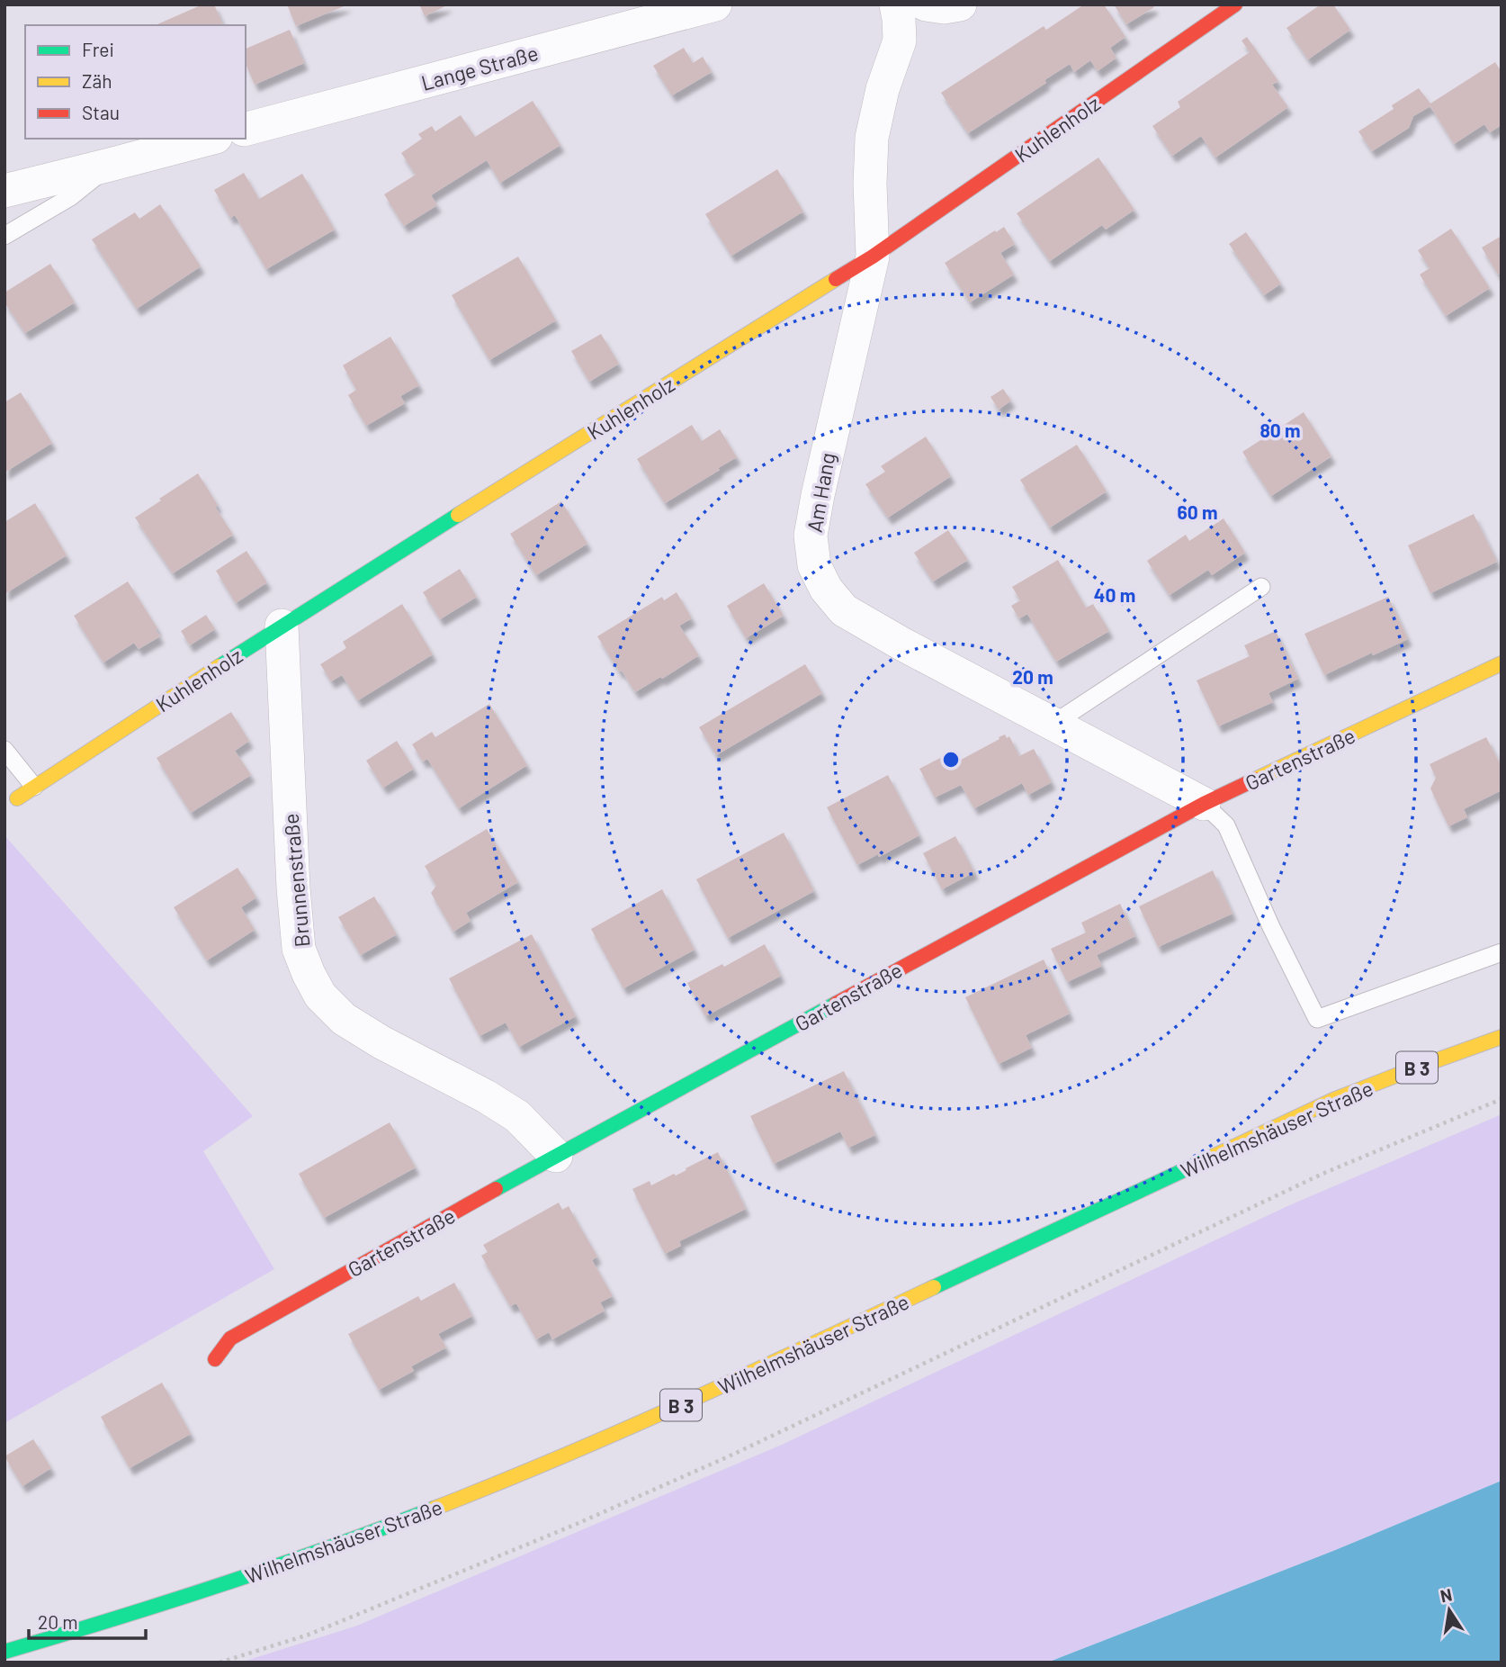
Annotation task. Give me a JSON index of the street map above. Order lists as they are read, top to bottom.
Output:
{
  "streets": {
    "street": [
      "Lange Straße",
      "Kuhlenholz",
      "Am Hang",
      "Gartenstraße",
      "Brunnenstraße",
      "B 3",
      "Wilhelmshäuser Straße"
    ]
  },
  "crossings": [
    ["Kuhlenholz", "Am Hang"],
    ["Kuhlenholz", "Brunnenstraße"],
    ["Am Hang", "Gartenstraße"],
    ["Gartenstraße", "Brunnenstraße"]
  ],
  "legend": ["Frei", "Zäh", "Stau"],
  "scale_bar": "20 m",
  "north": "top",
  "rings": [
    "80 m",
    "60 m",
    "40 m",
    "20 m"
  ]
}
